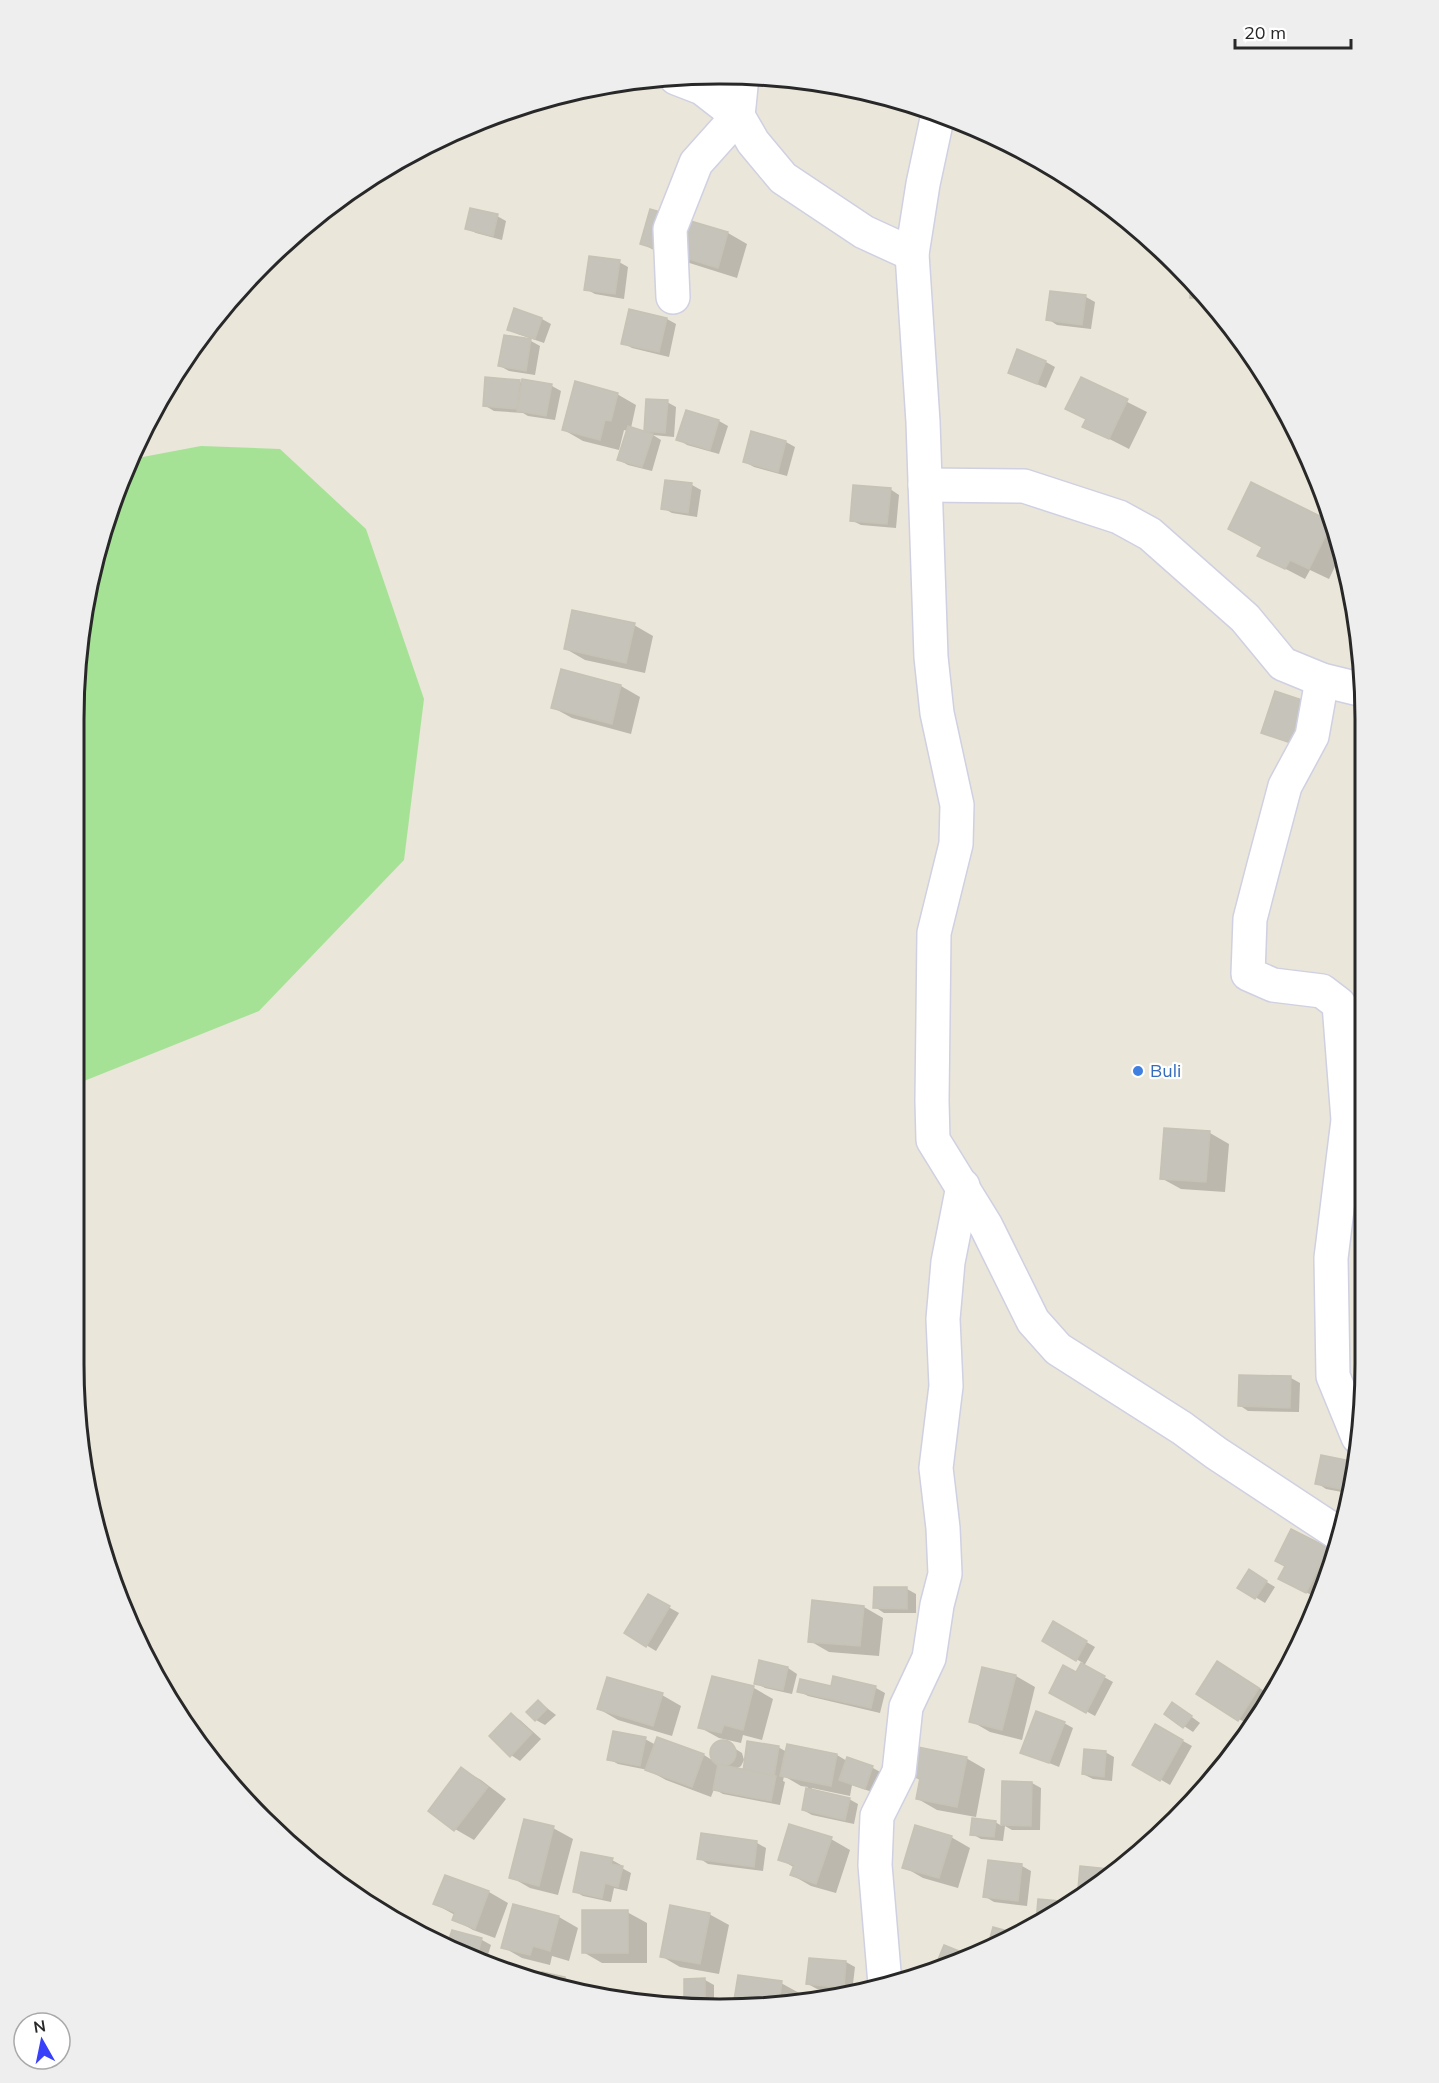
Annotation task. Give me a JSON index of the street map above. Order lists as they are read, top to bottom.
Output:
{
  "places": ["Buli"],
  "scale_bar": "20 m",
  "north": "top"
}
